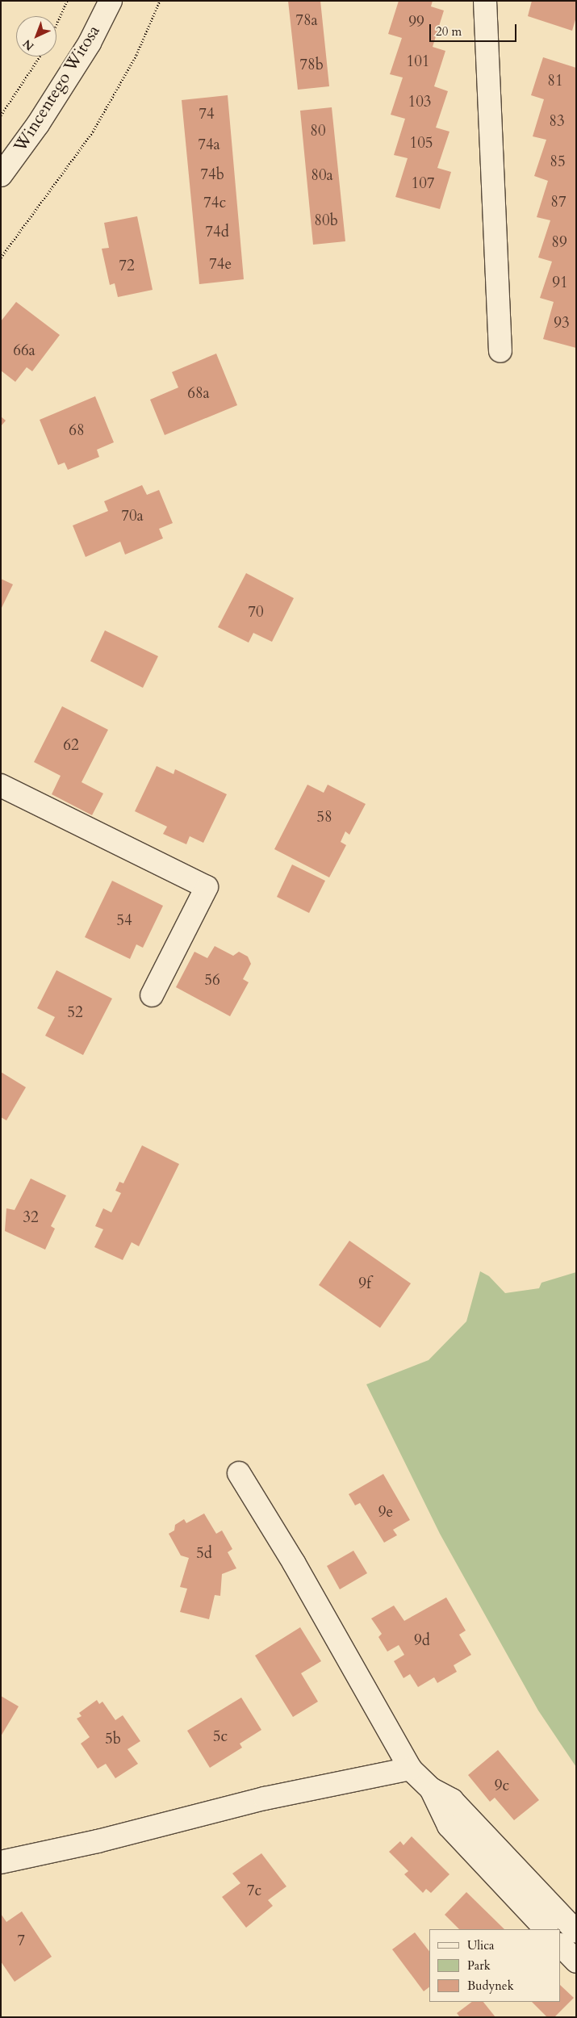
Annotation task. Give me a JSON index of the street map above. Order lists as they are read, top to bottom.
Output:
{
  "streets": {
    "street": ["Wincentego Witosa"]
  },
  "house_numbers": [
    "78a",
    "99",
    "101",
    "78b",
    "81",
    "103",
    "74",
    "83",
    "80",
    "105",
    "74a",
    "85",
    "74b",
    "80a",
    "107",
    "87",
    "74c",
    "80b",
    "74d",
    "89",
    "74e",
    "72",
    "91",
    "93",
    "66a",
    "68a",
    "68",
    "70a",
    "70",
    "62",
    "58",
    "54",
    "56",
    "52",
    "32",
    "9f",
    "9e",
    "5d",
    "9d",
    "5c",
    "5b",
    "9c",
    "7c",
    "7"
  ],
  "legend": ["Ulica", "Park", "Budynek"],
  "scale_bar": "20 m",
  "north": "bottom left"
}
